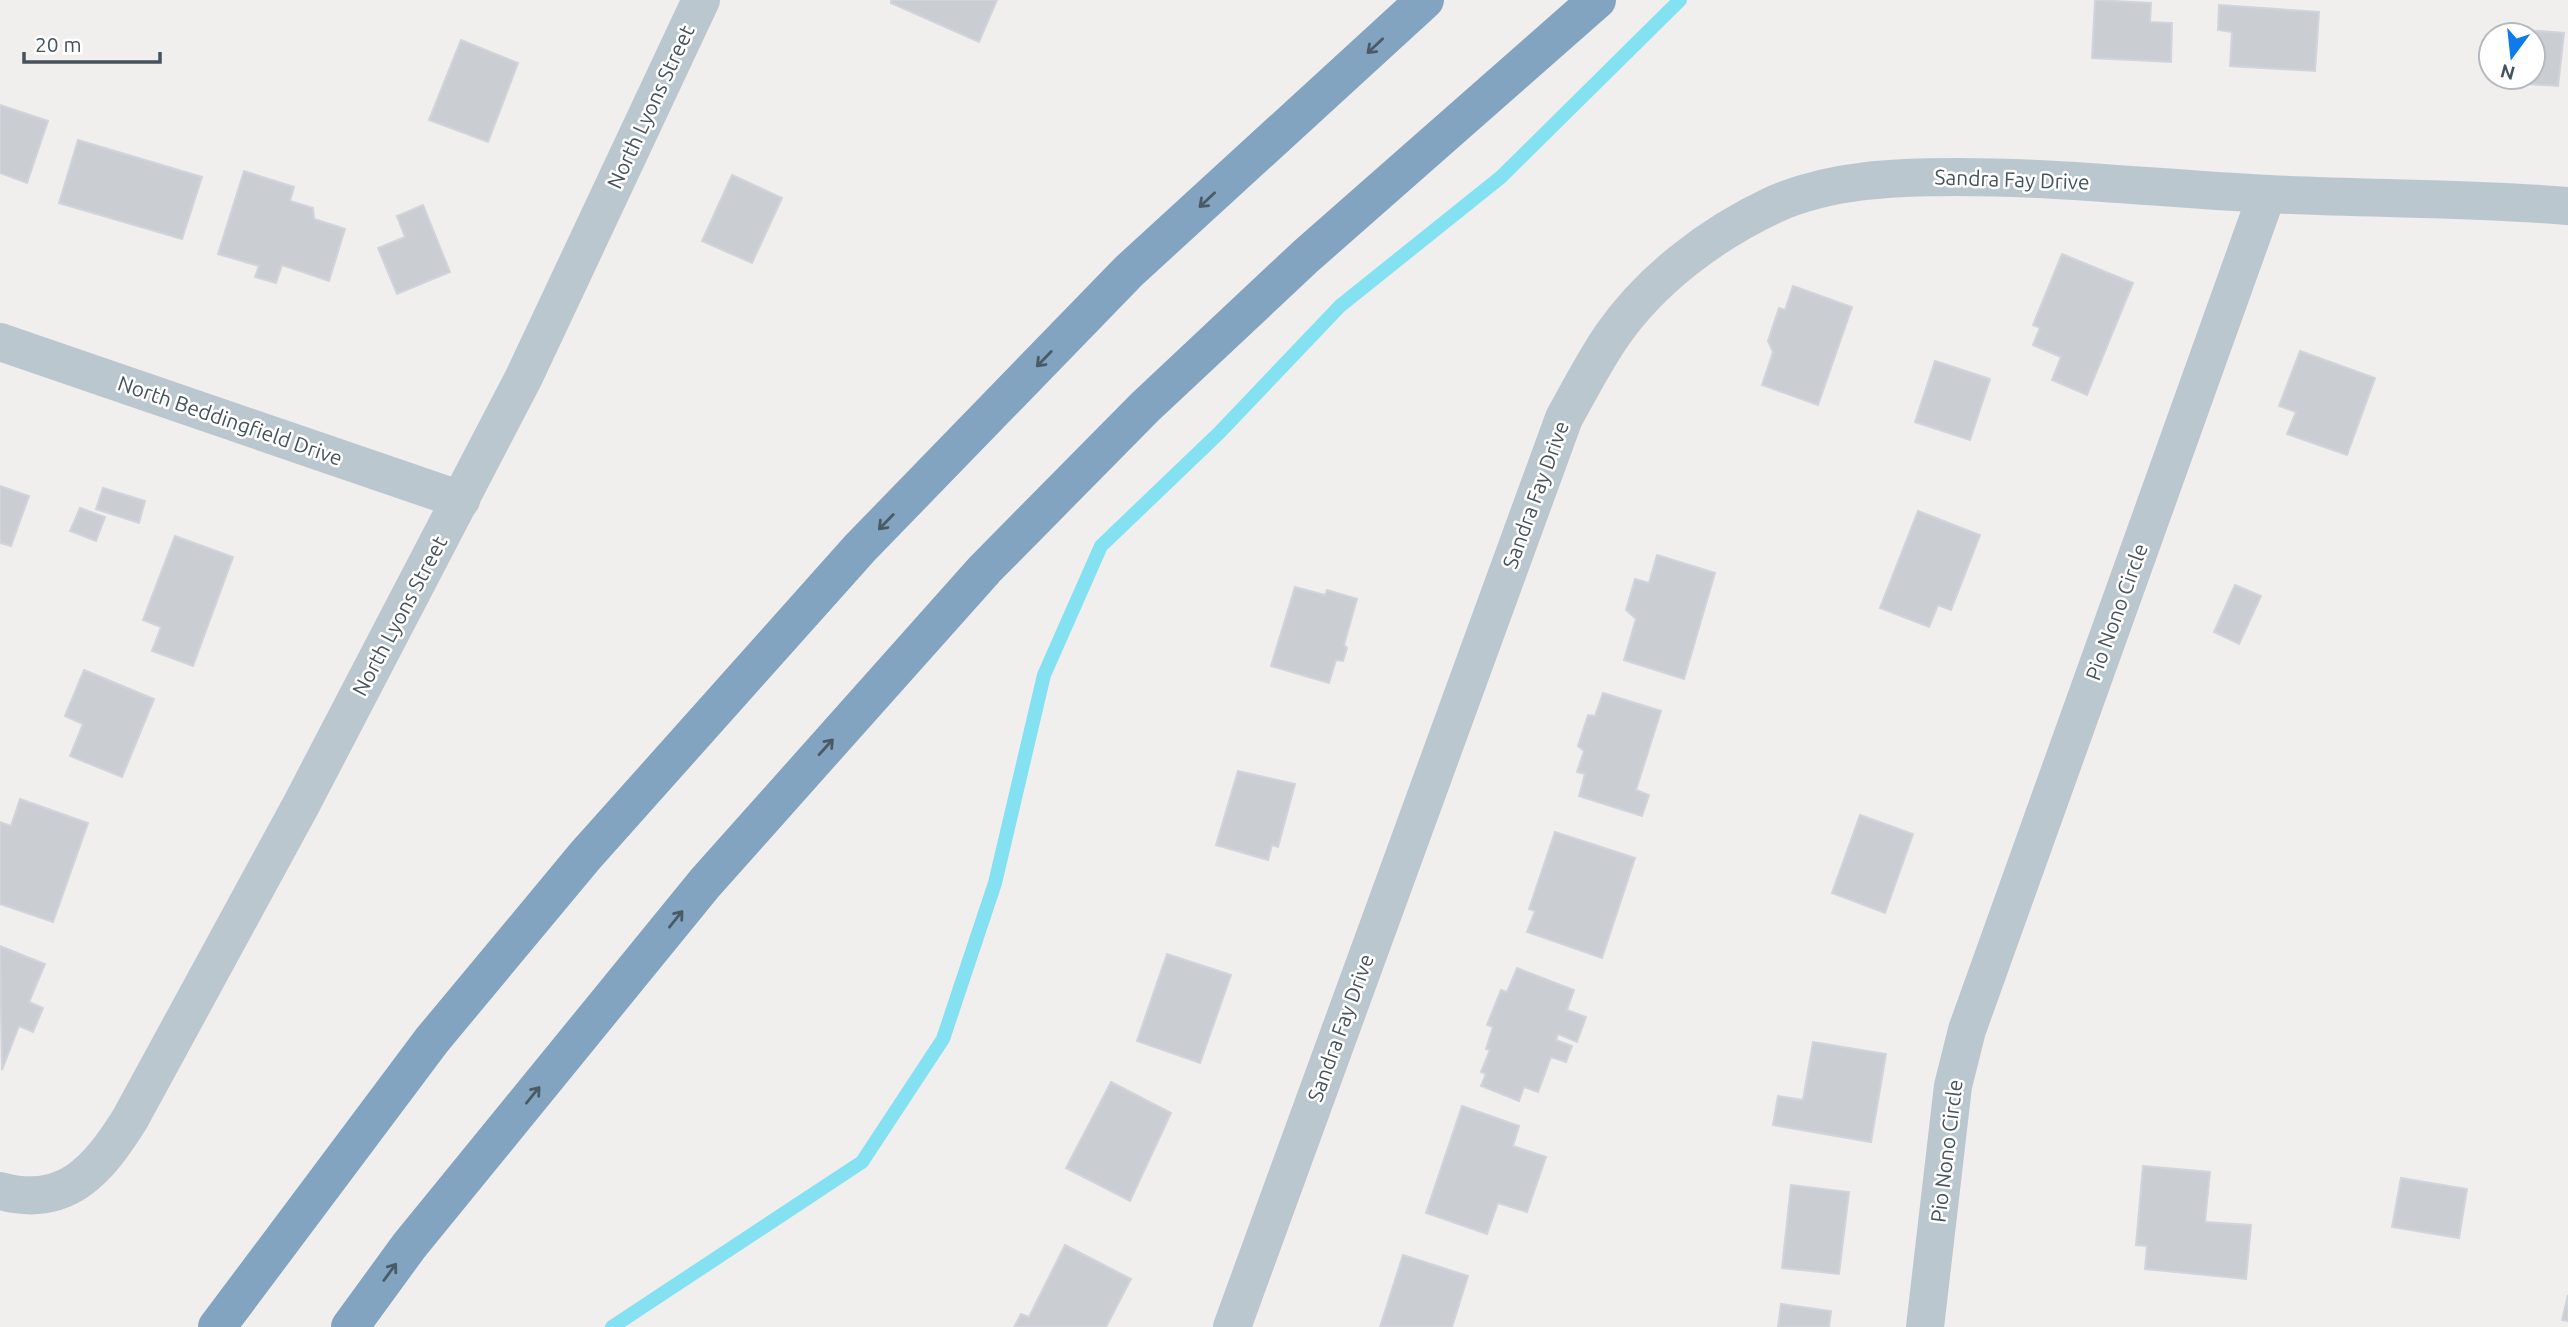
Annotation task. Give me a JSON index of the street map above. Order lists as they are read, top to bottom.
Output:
{
  "streets": {
    "street": [
      "North Lyons Street",
      "Sandra Fay Drive",
      "North Beddingfield Drive",
      "Pio Nono Circle"
    ]
  },
  "crossings": [
    ["North Lyons Street", "North Beddingfield Drive"],
    ["Sandra Fay Drive", "Pio Nono Circle"]
  ],
  "scale_bar": "20 m",
  "north": "bottom"
}
